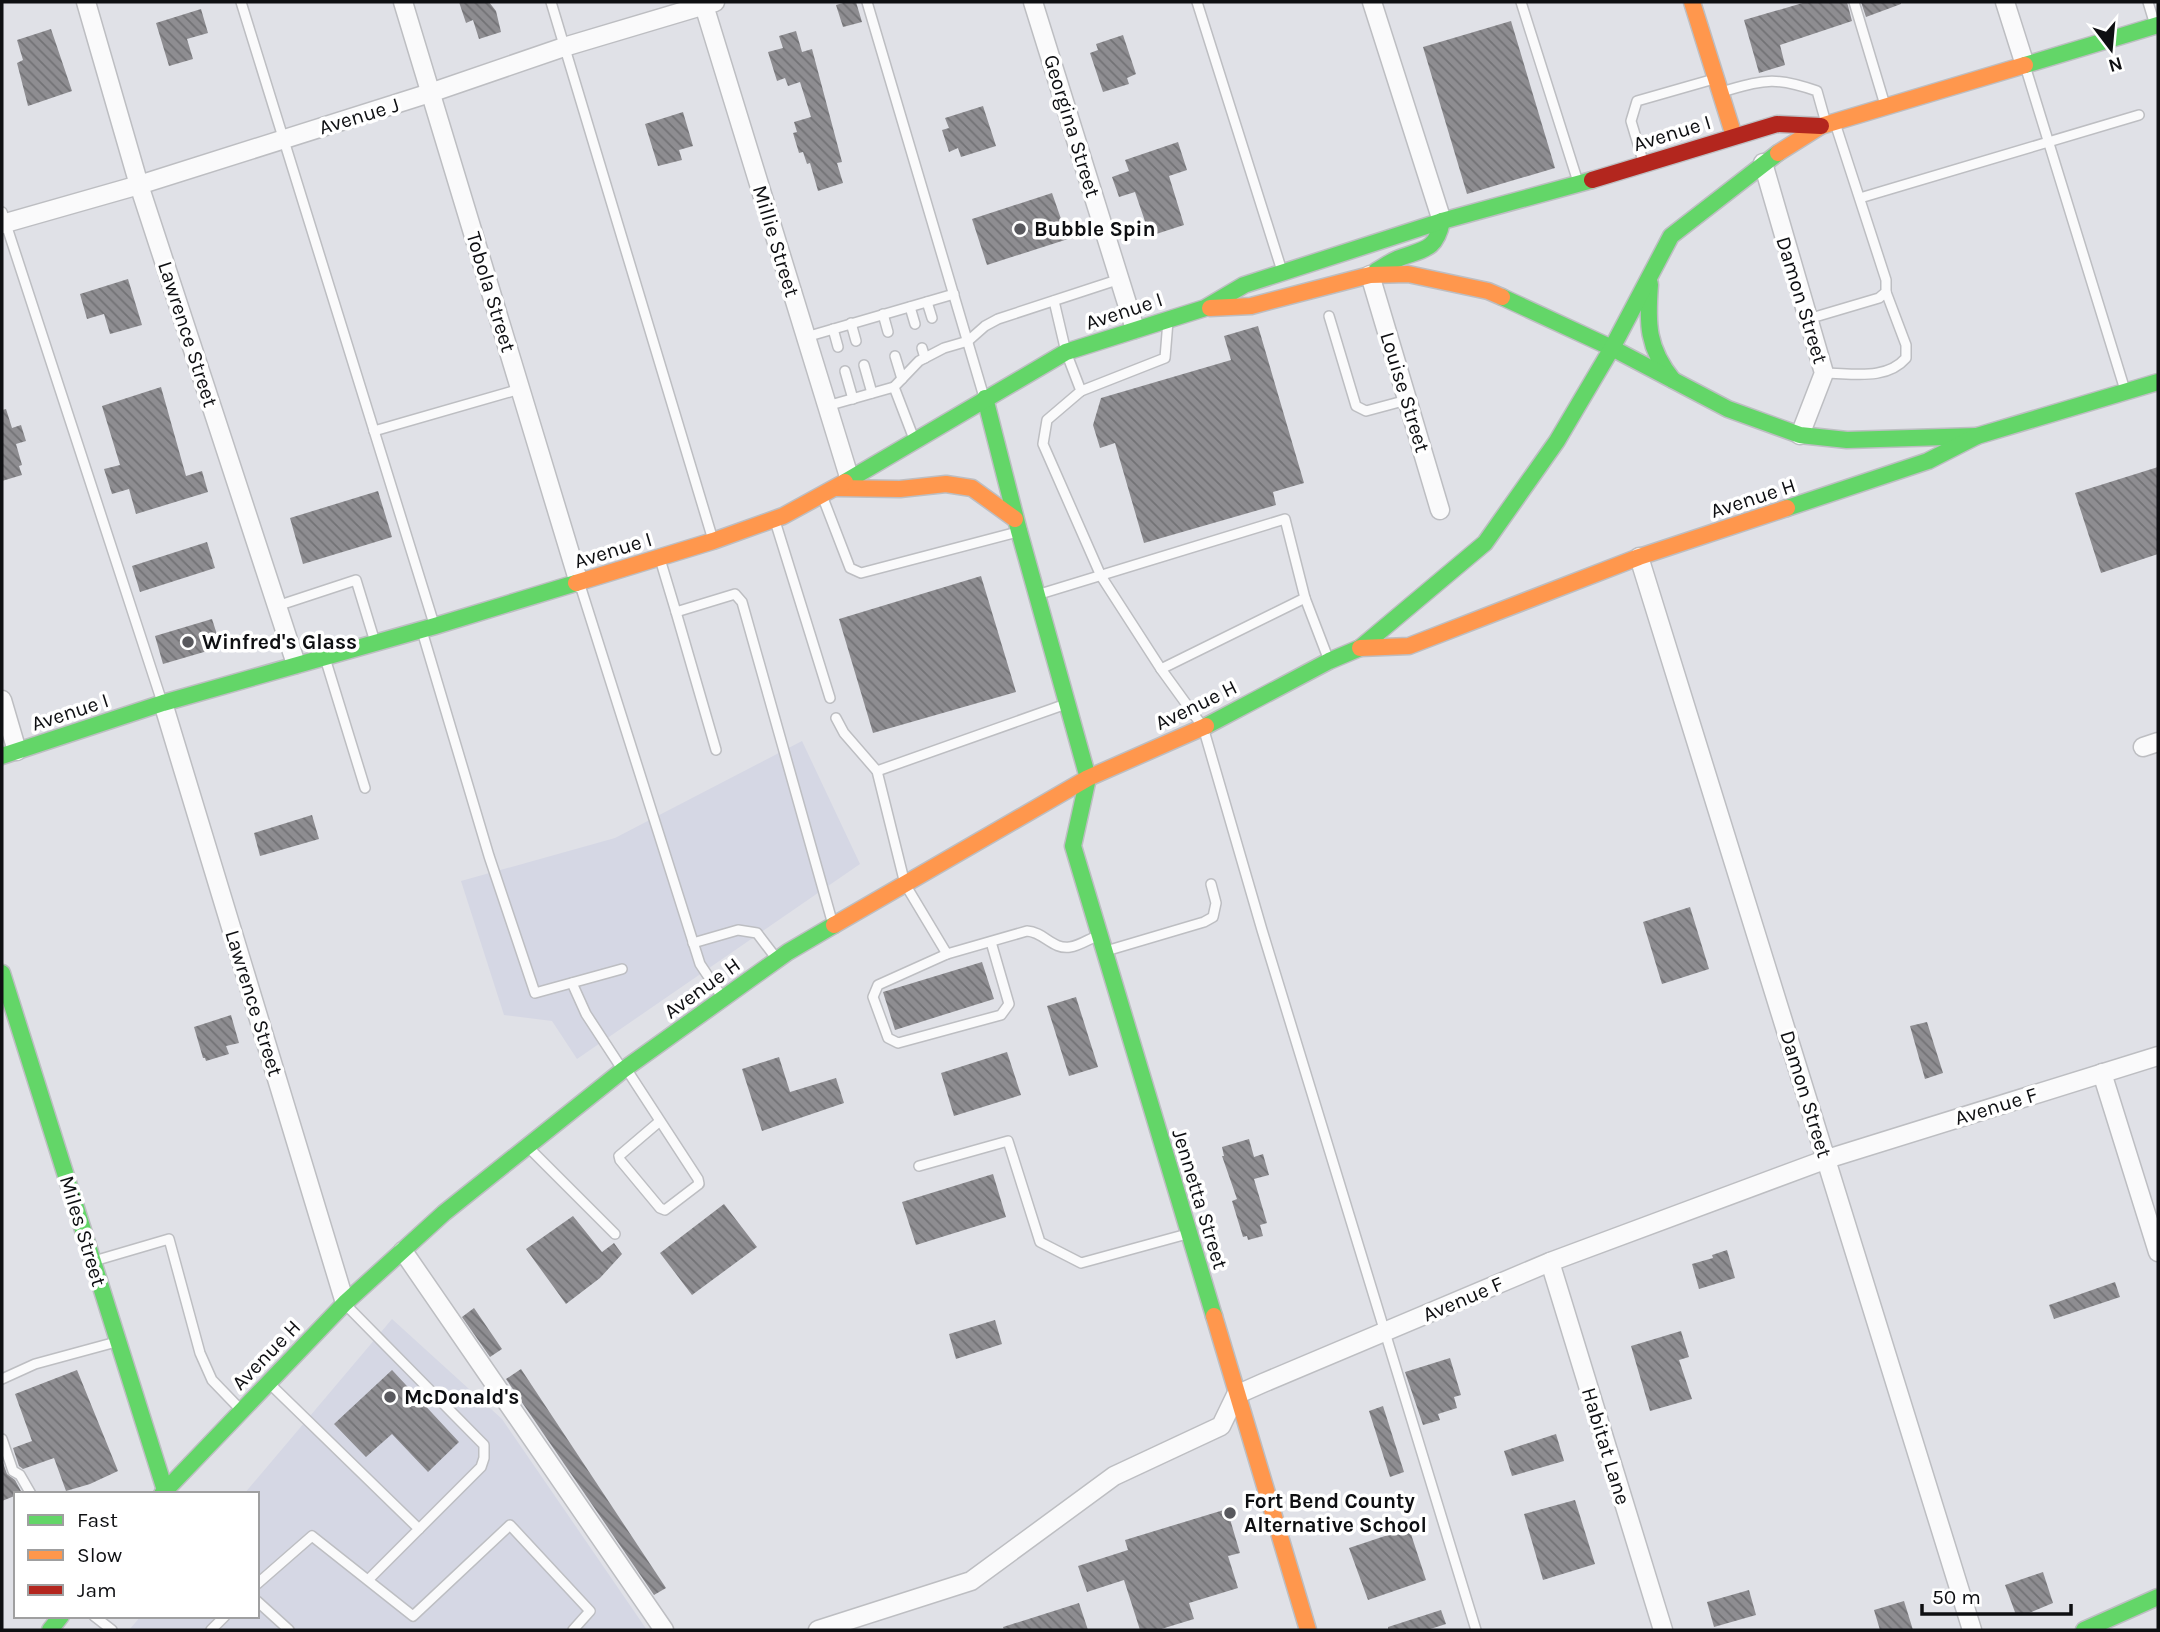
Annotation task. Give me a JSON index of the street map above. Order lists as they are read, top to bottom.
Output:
{
  "streets": {
    "main road": [
      "Avenue I",
      "Avenue H",
      "Jennetta Street",
      "Miles Street"
    ],
    "street": [
      "Avenue J",
      "Georgina Street",
      "Millie Street",
      "Tobola Street",
      "Damon Street",
      "Lawrence Street",
      "Louise Street",
      "Avenue F",
      "Habitat Lane"
    ]
  },
  "crossings": [
    ["Avenue J", "Millie Street"],
    ["Avenue J", "Tobola Street"],
    ["Avenue J", "Lawrence Street"],
    ["Georgina Street", "Avenue I"],
    ["Avenue I", "Millie Street"],
    ["Avenue I", "Tobola Street"],
    ["Avenue I", "Damon Street"],
    ["Avenue I", "Lawrence Street"],
    ["Avenue I", "Louise Street"],
    ["Avenue I", "Avenue H"],
    ["Damon Street", "Avenue H"],
    ["Damon Street", "Avenue F"],
    ["Lawrence Street", "Avenue H"],
    ["Avenue H", "Jennetta Street"],
    ["Avenue F", "Jennetta Street"],
    ["Avenue F", "Habitat Lane"]
  ],
  "places": [
    "Bubble Spin",
    "Winfred's Glass",
    "McDonald's",
    "Fort Bend County Alternative School"
  ],
  "legend": ["Fast", "Slow", "Jam"],
  "scale_bar": "50 m",
  "north": "bottom"
}
